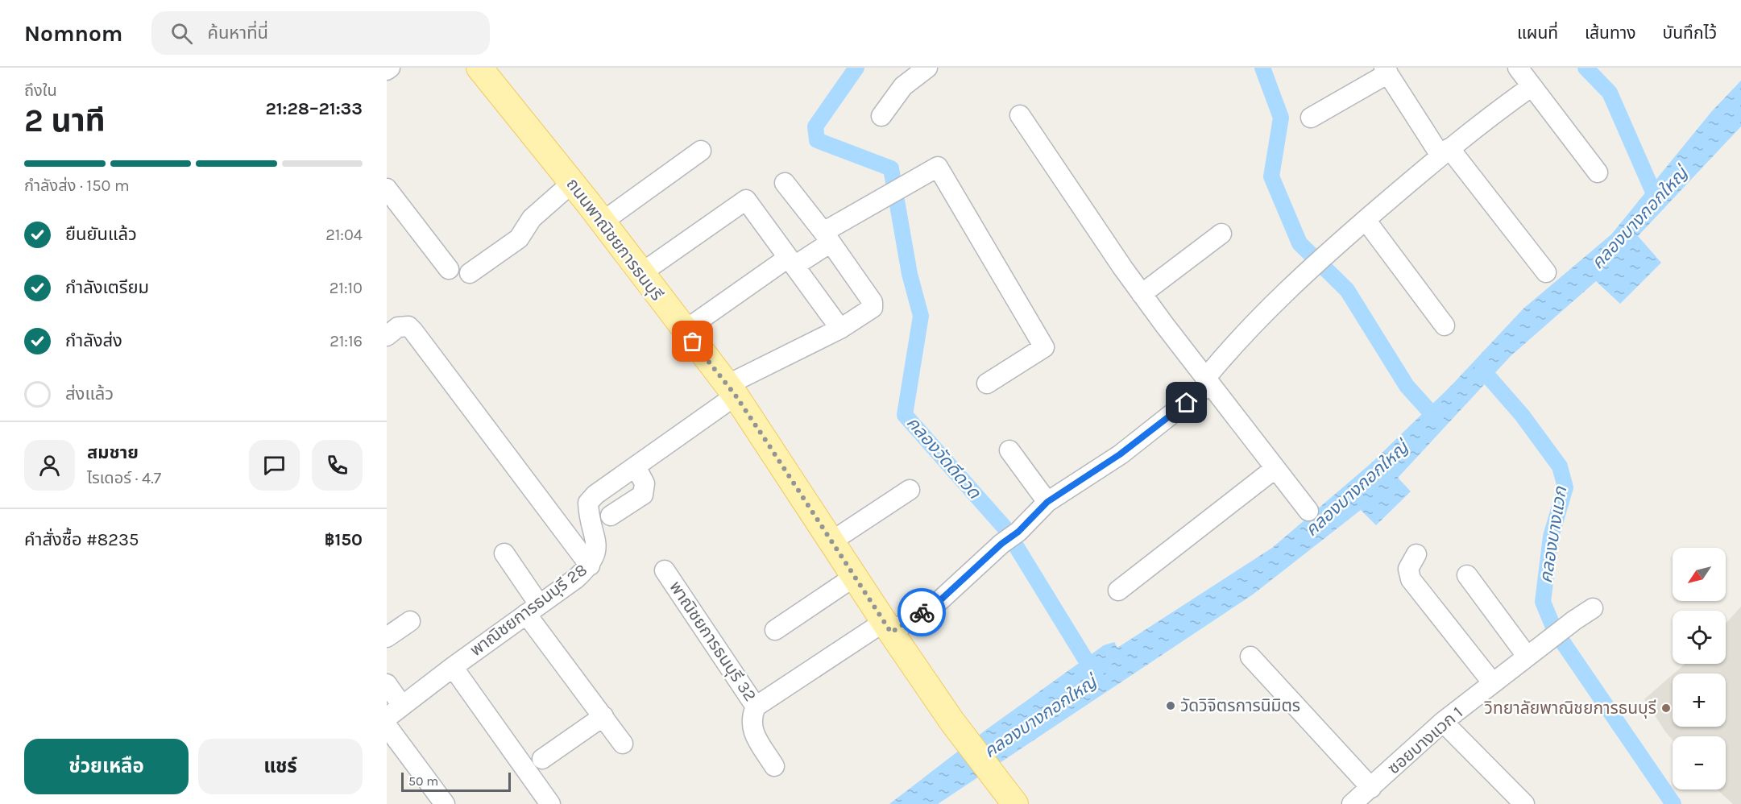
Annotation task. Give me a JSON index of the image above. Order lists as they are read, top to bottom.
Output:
{
  "streets": {
    "main road": ["ถนนพาณิชยการธนบุรี"],
    "street": ["พาณิชยการธนบุรี 28", "พาณิชยการธนบุรี 32", "ซอยบางแวก 1"]
  },
  "crossings": [
    ["ถนนพาณิชยการธนบุรี", "พาณิชยการธนบุรี 28"],
    ["ถนนพาณิชยการธนบุรี", "พาณิชยการธนบุรี 32"]
  ],
  "water": ["คลองบางกอกใหญ่", "คลองวัดดีดวด", "คลองบางแวก"],
  "places": ["วัดวิจิตรการนิมิตร", "วิทยาลัยพาณิชยการธนบุรี"],
  "scale_bar": "50 m",
  "north": "bottom left",
  "page": {
    "header": "Nomnom",
    "search": "ค้นหาที่นี่",
    "nav": ["แผนที่", "เส้นทาง", "บันทึกไว้"],
    "heading": ["2 นาที", "ถึงใน", "21:28–21:33"],
    "panel": [
      "สมชาย",
      "ไรเดอร์ · 4.7",
      "คำสั่งซื้อ #8235",
      "฿150"
    ],
    "bar": "กำลังส่ง · 150 m",
    "list": [
      ["ยืนยันแล้ว", "21:04"],
      ["กำลังเตรียม", "21:10"],
      ["กำลังส่ง", "21:16"],
      "ส่งแล้ว"
    ],
    "map_buttons": ["+", "−"],
    "buttons": ["ช่วยเหลือ", "แชร์"],
    "scale": "50 m"
  }
}
